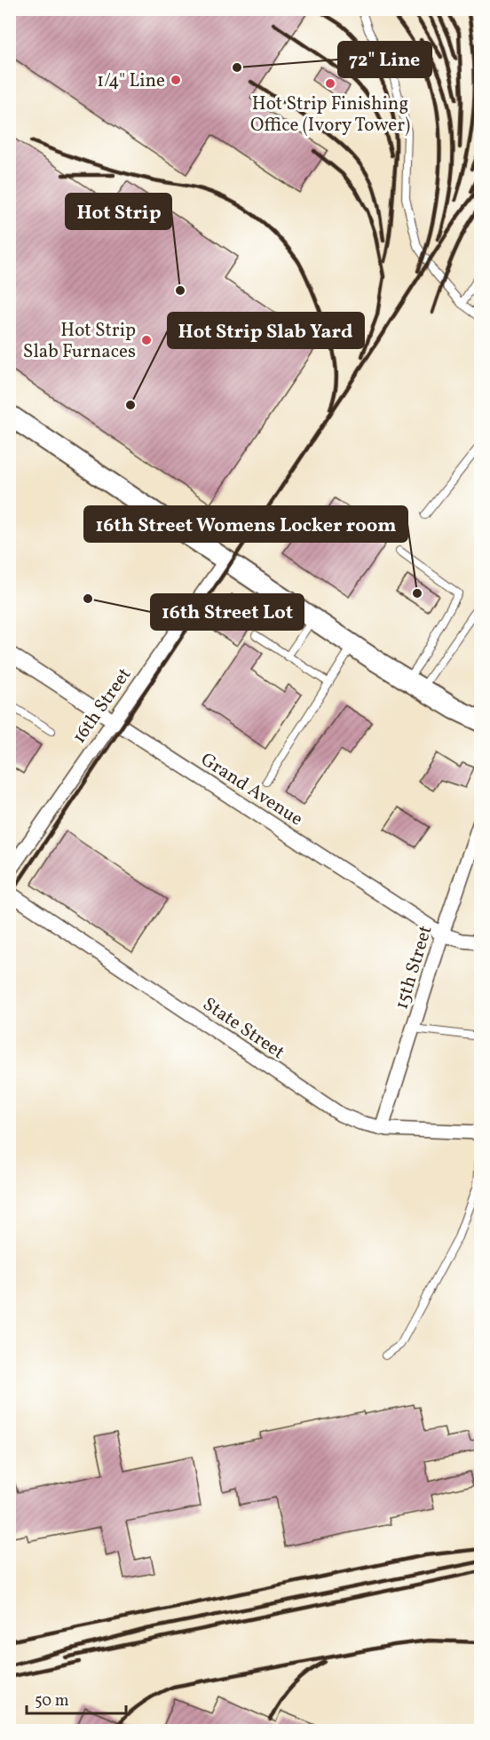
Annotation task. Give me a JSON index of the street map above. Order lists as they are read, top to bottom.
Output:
{
  "streets": {
    "street": [
      "16th Street",
      "Grand Avenue",
      "15th Street",
      "State Street"
    ]
  },
  "crossings": [
    ["16th Street", "Grand Avenue"],
    ["Grand Avenue", "15th Street"],
    ["15th Street", "State Street"]
  ],
  "places": [
    "72\" Line",
    "1/4\" Line",
    "Hot Strip Finishing Office (Ivory Tower)",
    "Hot Strip",
    "Hot Strip Slab Furnaces",
    "Hot Strip Slab Yard",
    "16th Street Womens Locker room",
    "16th Street Lot"
  ],
  "scale_bar": "50 m"
}
